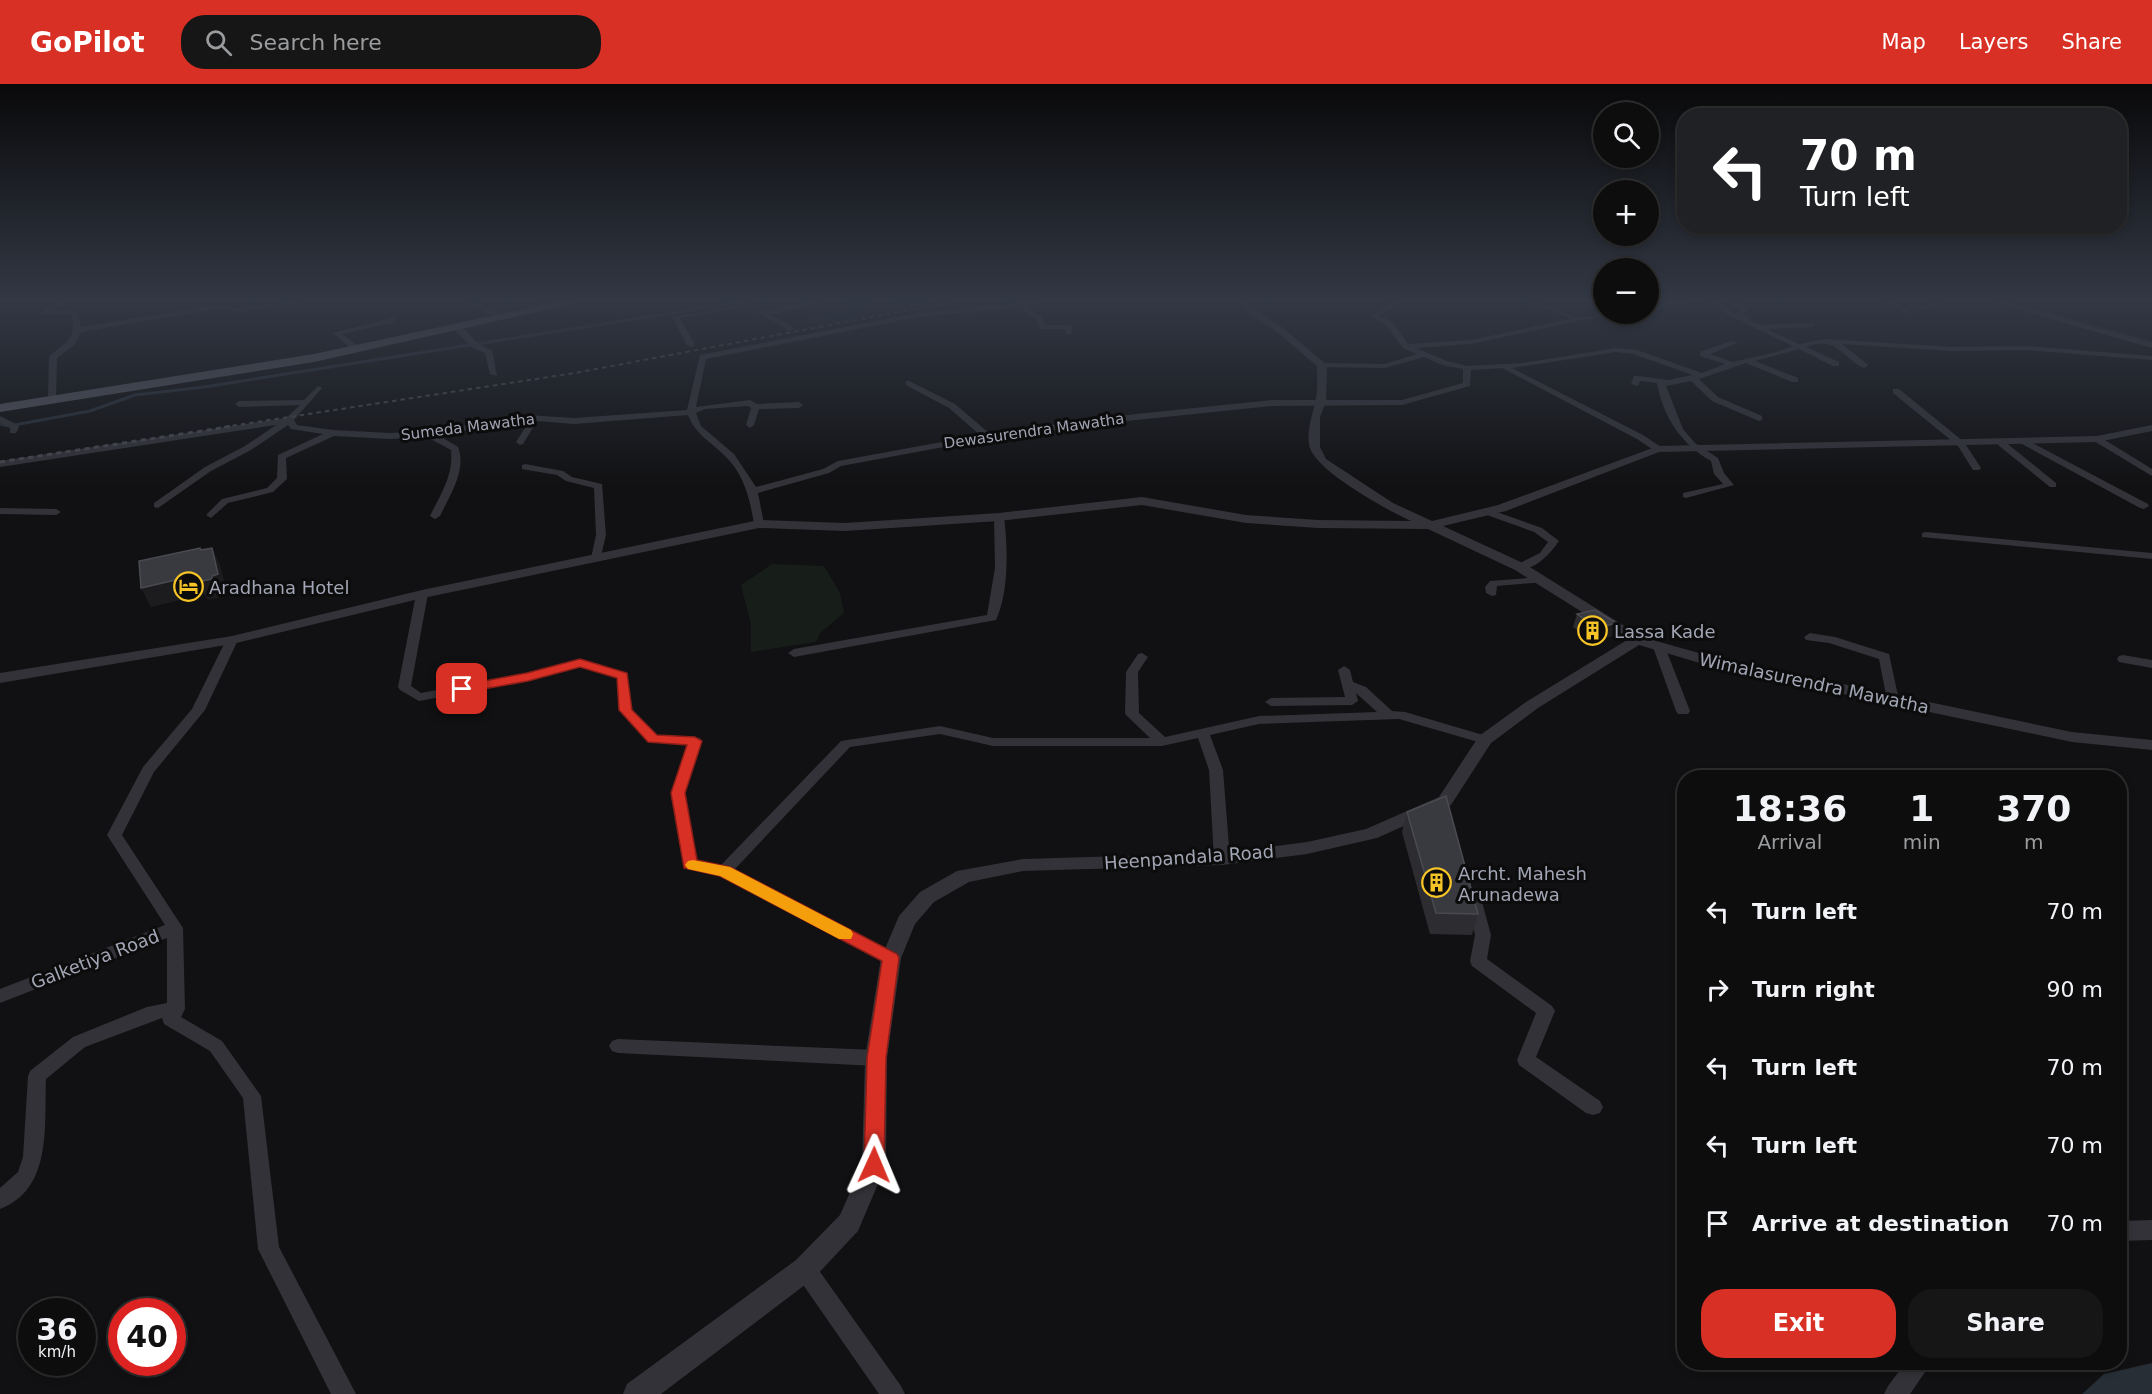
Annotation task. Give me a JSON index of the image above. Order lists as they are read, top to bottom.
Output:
{
  "streets": {
    "street": [
      "Sumeda Mawatha",
      "Dewasurendra Mawatha",
      "Wimalasurendra Mawatha",
      "Heenpandala Road",
      "Galketiya Road"
    ]
  },
  "crossings": [
    ["Dewasurendra Mawatha", "Wimalasurendra Mawatha"],
    ["Wimalasurendra Mawatha", "Heenpandala Road"]
  ],
  "places": {
    "hotel": ["Aradhana Hotel"],
    "building": ["Lassa Kade", "Archt. Mahesh Arunadewa"]
  },
  "page": {
    "header": "GoPilot",
    "search": "Search here",
    "nav": ["Map", "Layers", "Share"],
    "map_buttons": ["+", "−"],
    "turn": ["70 m", "Turn left"],
    "eta": [
      "18:36",
      "Arrival",
      "1",
      "min",
      "370",
      "m"
    ],
    "list": [
      {
        "name": "Turn left",
        "value": "70 m"
      },
      {
        "name": "Turn right",
        "value": "90 m"
      },
      {
        "name": "Turn left",
        "value": "70 m"
      },
      {
        "name": "Turn left",
        "value": "70 m"
      },
      {
        "name": "Arrive at destination",
        "value": "70 m"
      }
    ],
    "buttons": ["Exit", "Share"],
    "speed": "36 km/h",
    "limit": "40"
  }
}
